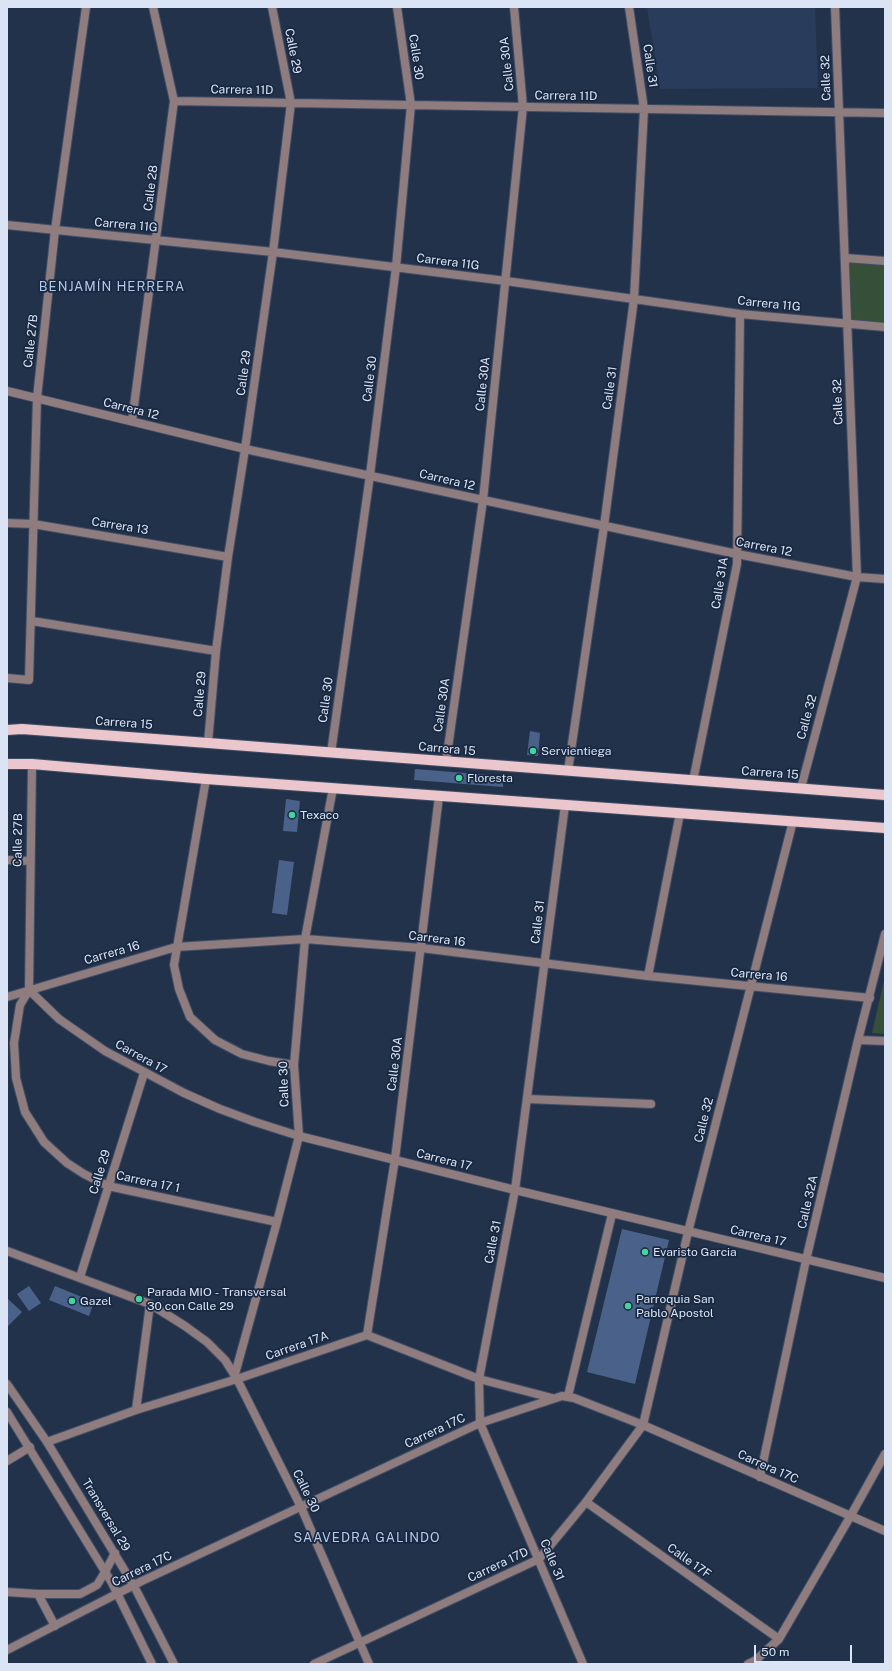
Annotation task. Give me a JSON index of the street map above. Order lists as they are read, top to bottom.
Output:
{
  "streets": {
    "main road": ["Carrera 15"],
    "street": [
      "Calle 29",
      "Calle 30",
      "Calle 30A",
      "Calle 31",
      "Calle 32",
      "Carrera 11D",
      "Calle 28",
      "Carrera 11G",
      "Calle 27B",
      "Carrera 12",
      "Carrera 13",
      "Calle 31A",
      "Carrera 16",
      "Carrera 17",
      "Carrera 17 1",
      "Calle 32A",
      "Carrera 17A",
      "Carrera 17C",
      "Transversal 29",
      "Calle 17F",
      "Carrera 17D"
    ]
  },
  "crossings": [
    ["Calle 29", "Calle 30"],
    ["Calle 29", "Carrera 11D"],
    ["Calle 29", "Carrera 11G"],
    ["Calle 29", "Carrera 12"],
    ["Calle 29", "Carrera 13"],
    ["Calle 29", "Carrera 15"],
    ["Calle 29", "Carrera 17"],
    ["Calle 29", "Carrera 17 1"],
    ["Calle 30", "Carrera 11D"],
    ["Calle 30", "Carrera 11G"],
    ["Calle 30", "Carrera 12"],
    ["Calle 30", "Carrera 15"],
    ["Calle 30", "Carrera 16"],
    ["Calle 30", "Carrera 17"],
    ["Calle 30", "Carrera 17 1"],
    ["Calle 30", "Carrera 17A"],
    ["Calle 30", "Carrera 17C"],
    ["Calle 30", "Carrera 17D"],
    ["Calle 30A", "Carrera 11D"],
    ["Calle 30A", "Carrera 11G"],
    ["Calle 30A", "Carrera 12"],
    ["Calle 30A", "Carrera 15"],
    ["Calle 30A", "Carrera 16"],
    ["Calle 30A", "Carrera 17"],
    ["Calle 30A", "Carrera 17A"],
    ["Calle 31", "Carrera 11D"],
    ["Calle 31", "Carrera 11G"],
    ["Calle 31", "Carrera 12"],
    ["Calle 31", "Carrera 15"],
    ["Calle 31", "Carrera 16"],
    ["Calle 31", "Carrera 17"],
    ["Calle 31", "Carrera 17C"],
    ["Calle 31", "Carrera 17D"],
    ["Calle 32", "Carrera 11D"],
    ["Calle 32", "Carrera 11G"],
    ["Calle 32", "Carrera 12"],
    ["Calle 32", "Carrera 15"],
    ["Calle 32", "Carrera 16"],
    ["Calle 32", "Carrera 17"],
    ["Calle 32", "Carrera 17C"],
    ["Calle 32", "Carrera 17D"],
    ["Carrera 11D", "Calle 28"],
    ["Calle 28", "Carrera 11G"],
    ["Calle 28", "Carrera 12"],
    ["Carrera 11G", "Calle 27B"],
    ["Carrera 11G", "Calle 31A"],
    ["Calle 27B", "Carrera 12"],
    ["Calle 27B", "Carrera 13"],
    ["Calle 27B", "Carrera 16"],
    ["Calle 27B", "Carrera 17"],
    ["Calle 27B", "Carrera 17 1"],
    ["Carrera 12", "Calle 31A"],
    ["Calle 31A", "Carrera 15"],
    ["Carrera 16", "Carrera 17"],
    ["Carrera 16", "Carrera 17 1"],
    ["Carrera 16", "Calle 32A"],
    ["Carrera 17", "Carrera 17 1"],
    ["Carrera 17", "Calle 32A"],
    ["Calle 32A", "Carrera 17C"],
    ["Carrera 17A", "Transversal 29"],
    ["Carrera 17C", "Transversal 29"],
    ["Carrera 17C", "Carrera 17D"],
    ["Calle 17F", "Carrera 17D"]
  ],
  "districts": ["BENJAMÍN HERRERA", "SAAVEDRA GALINDO"],
  "places": [
    "Servientiega",
    "Floresta",
    "Texaco",
    "Evaristo Garcia",
    "Parada MIO - Transversal 30 con Calle 29",
    "Gazel",
    "Parroquia San Pablo Apostol"
  ],
  "scale_bar": "50 m"
}
